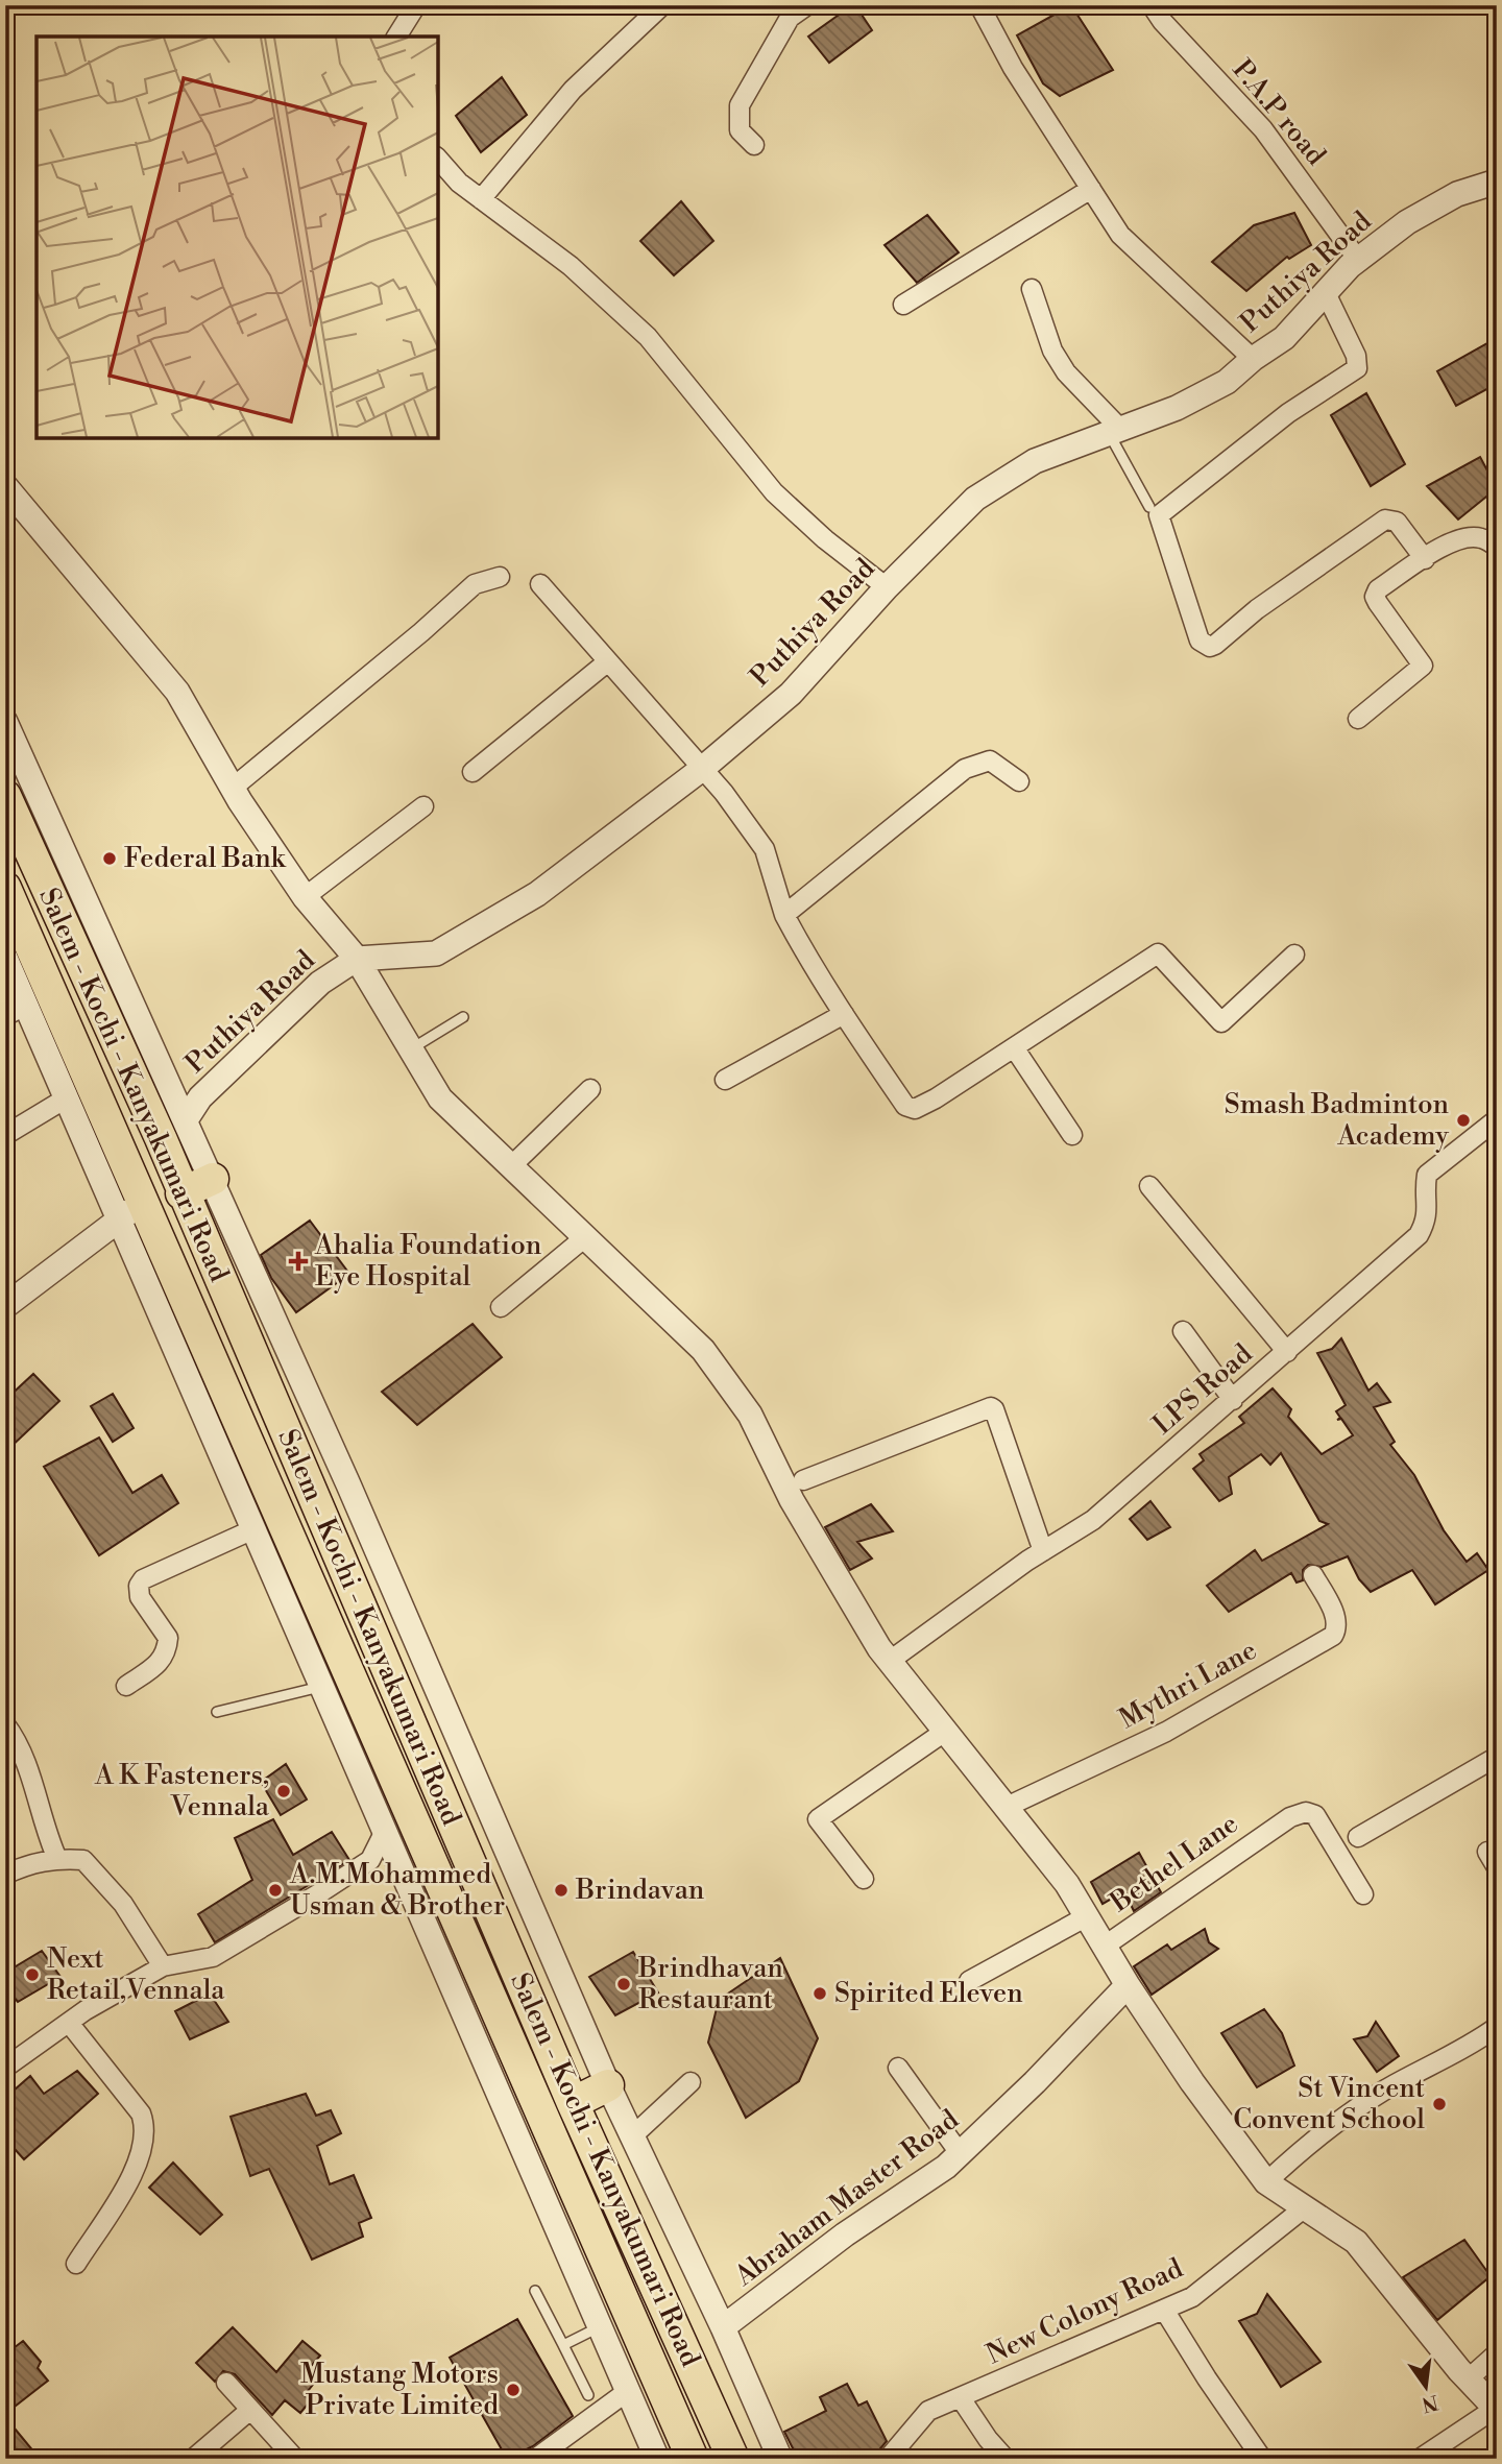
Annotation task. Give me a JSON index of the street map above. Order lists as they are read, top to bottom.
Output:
{
  "streets": {
    "highway": ["Salem - Kochi - Kanyakumari Road"],
    "street": [
      "P.A.P road",
      "Puthiya Road",
      "LPS Road",
      "Mythri Lane",
      "Bethel Lane",
      "Abraham Master Road",
      "New Colony Road"
    ]
  },
  "crossings": [
    ["P.A.P road", "Puthiya Road"]
  ],
  "places": {
    "other": [
      "Federal Bank",
      "Smash Badminton Academy",
      "A K Fasteners, Vennala",
      "A.M.Mohammed Usman & Brother",
      "Brindavan",
      "Next Retail,Vennala",
      "Brindhavan Restaurant",
      "Spirited Eleven",
      "St Vincent Convent School",
      "Mustang Motors Private Limited"
    ],
    "health": ["Ahalia Foundation Eye Hospital"]
  },
  "north": "bottom"
}
